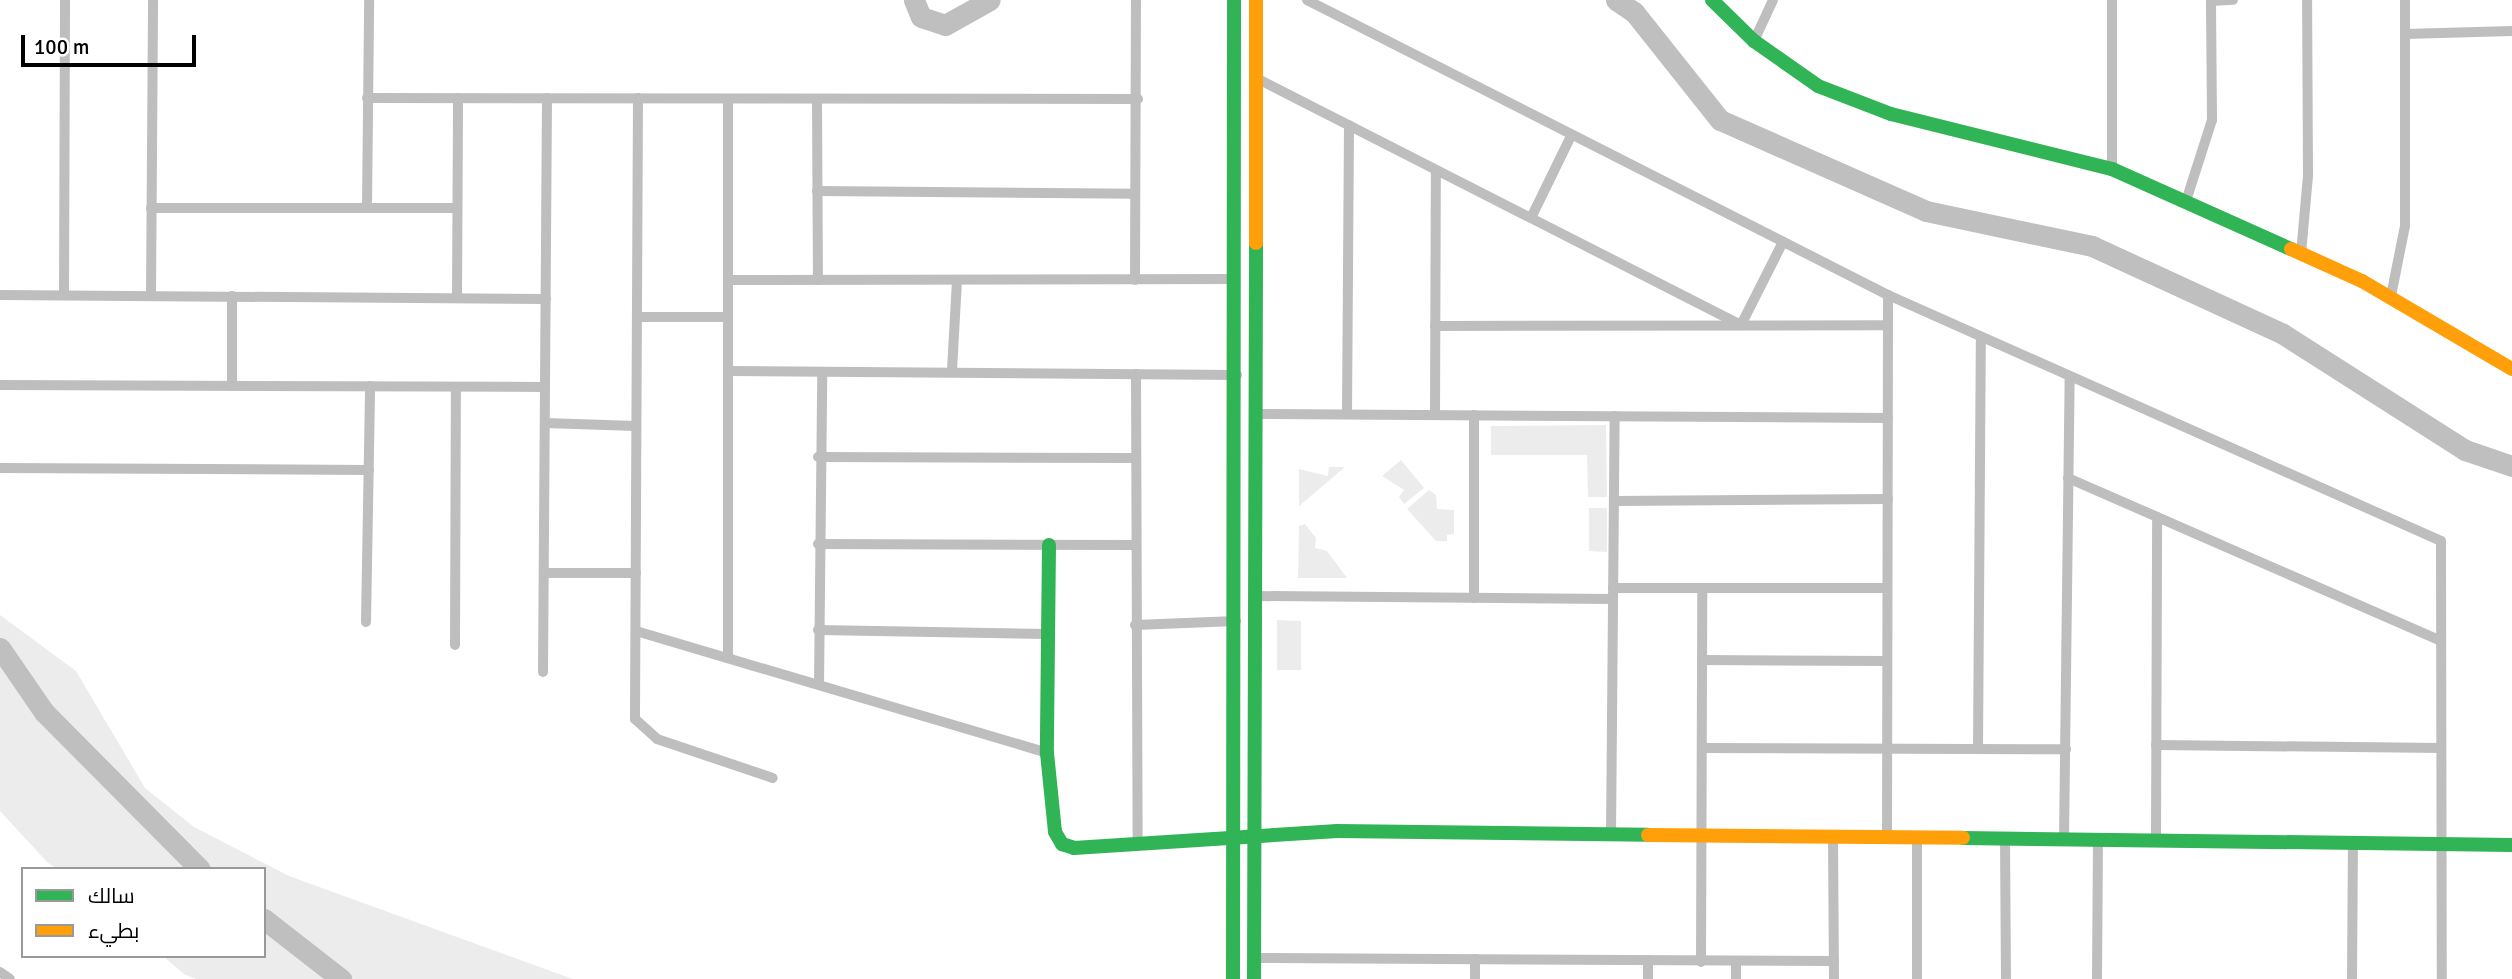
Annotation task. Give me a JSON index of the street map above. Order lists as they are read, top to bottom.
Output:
{
  "legend": ["سالك", "بطيء"],
  "scale_bar": "100 m"
}
